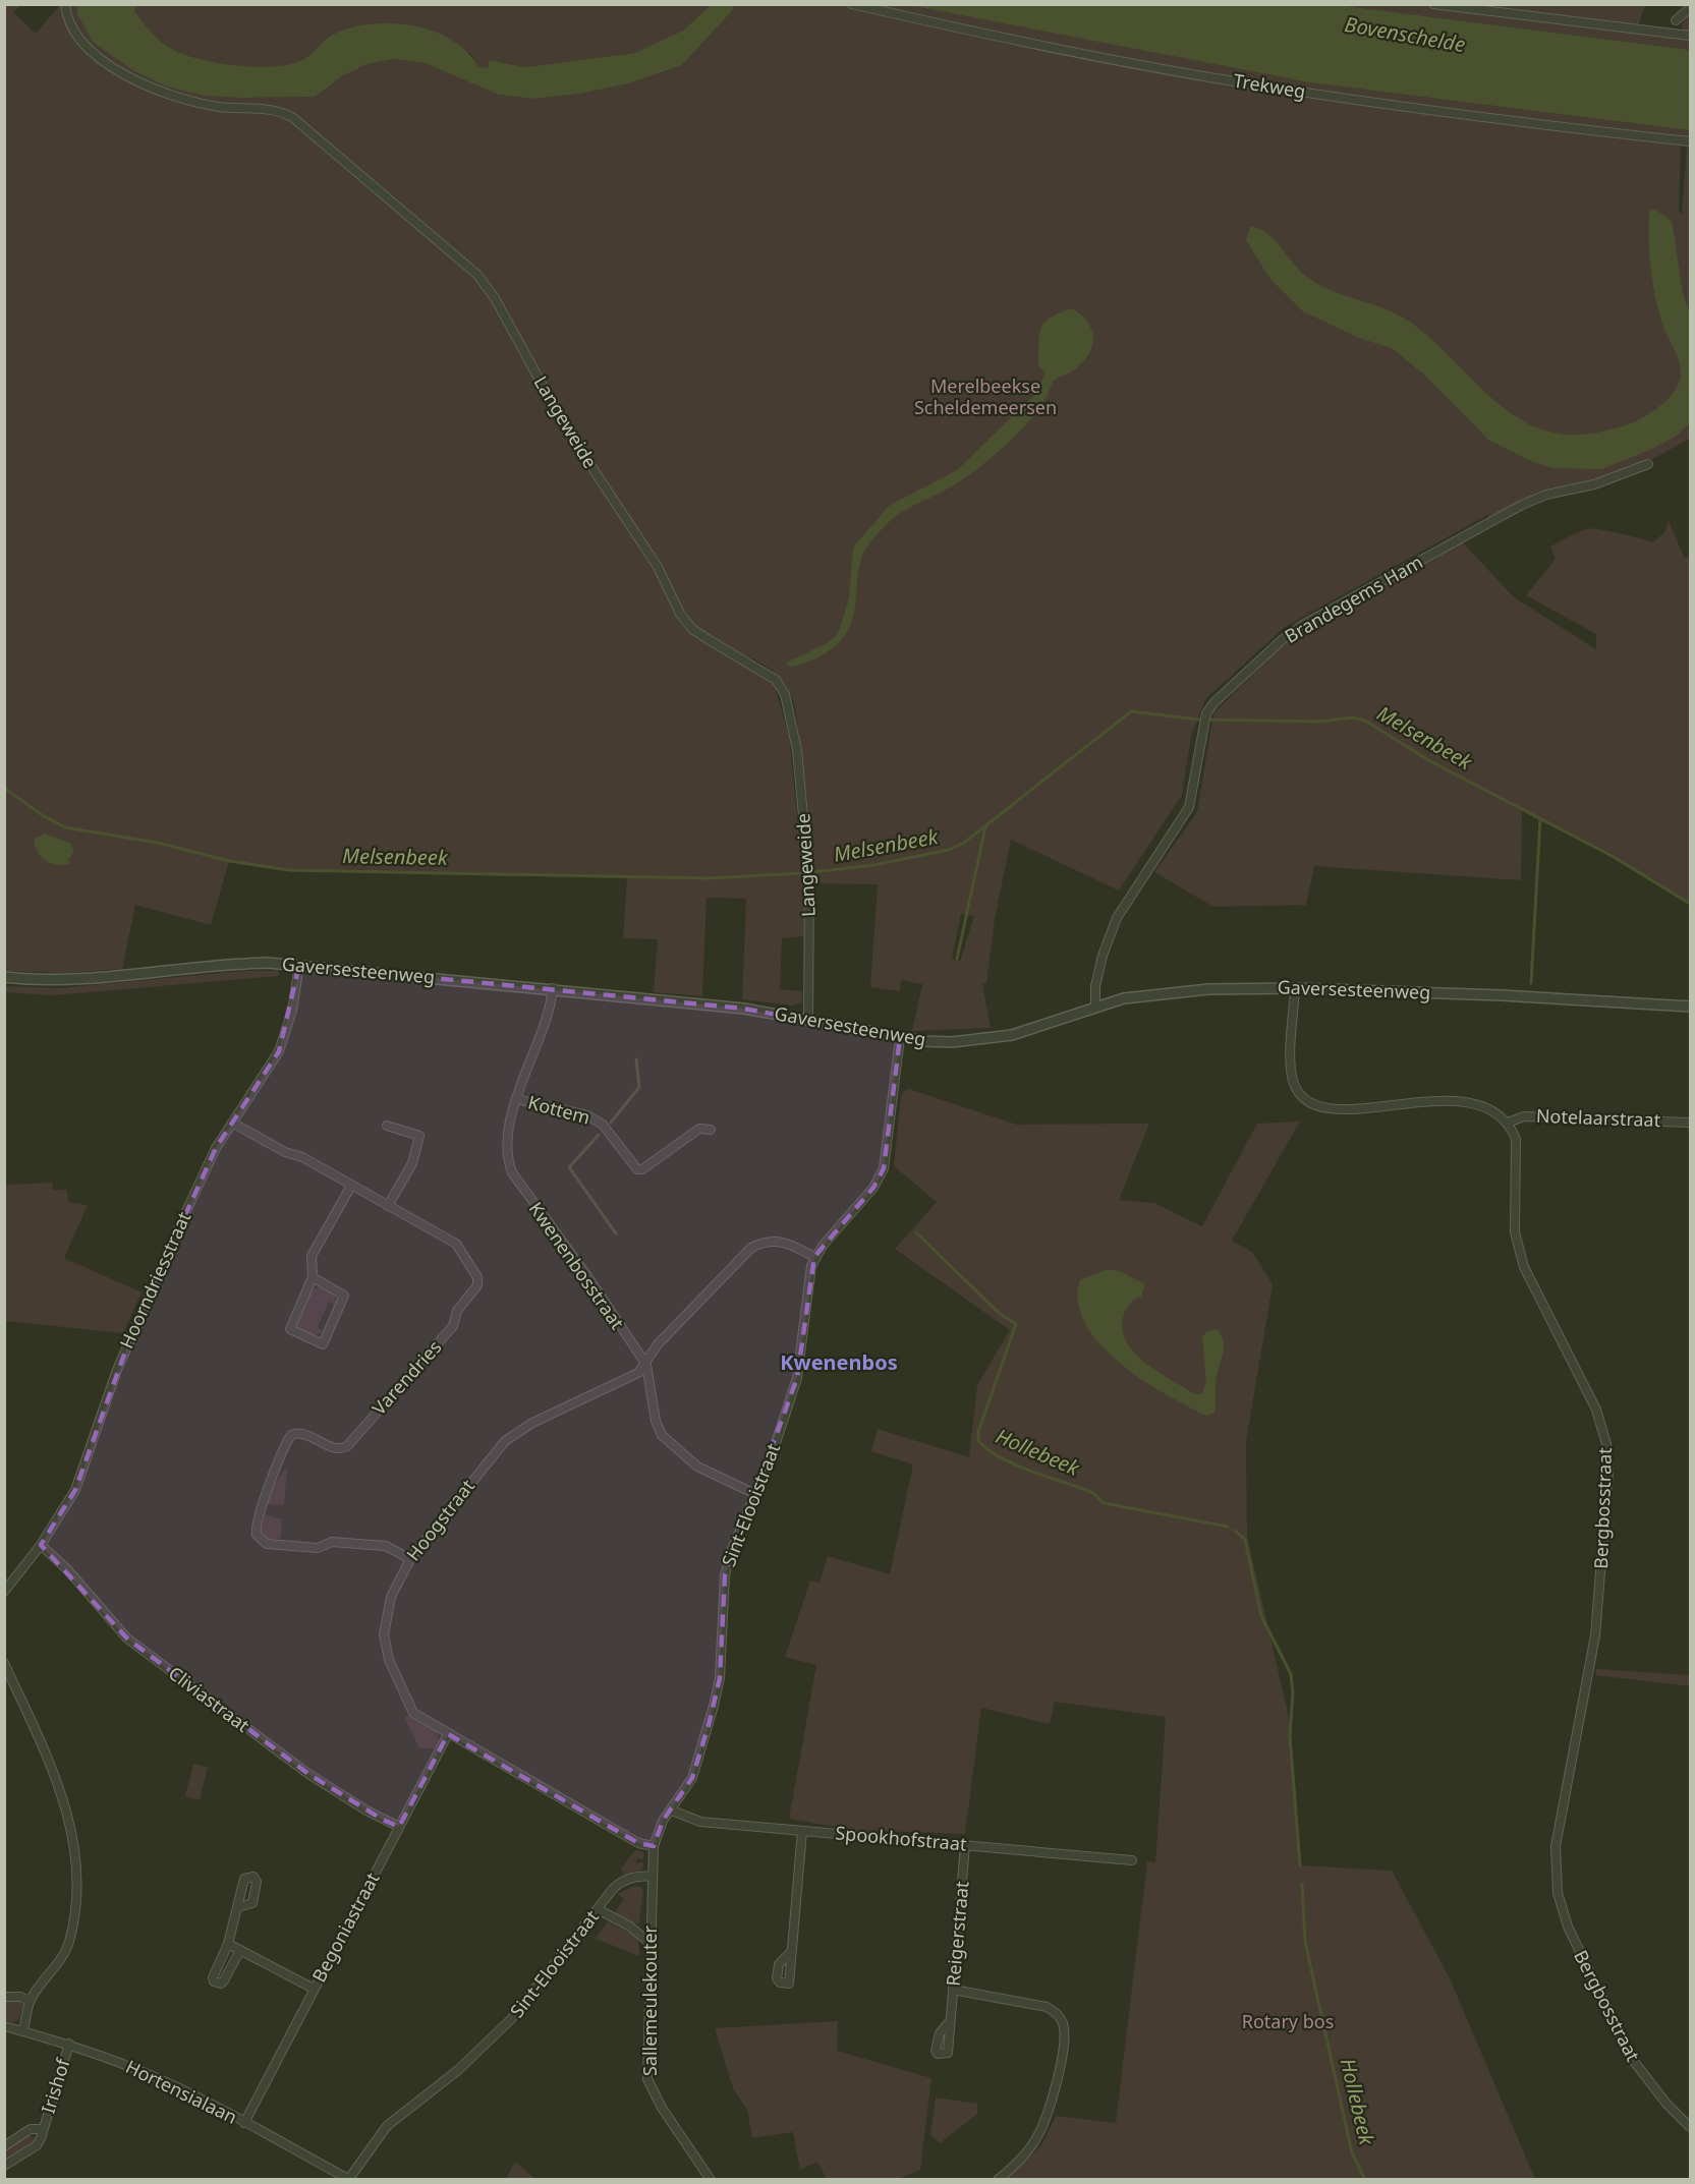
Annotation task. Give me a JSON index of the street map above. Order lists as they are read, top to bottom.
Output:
{
  "streets": {
    "street": [
      "Trekweg",
      "Langeweide",
      "Brandegems Ham",
      "Gaversesteenweg",
      "Kottem",
      "Notelaarstraat",
      "Kwenenbosstraat",
      "Hoorndriesstraat",
      "Varendries",
      "Sint-Elooistraat",
      "Bergbosstraat",
      "Hoogstraat",
      "Cliviastraat",
      "Spookhofstraat",
      "Begoniastraat",
      "Reigerstraat",
      "Sallemeulekouter",
      "Irishof",
      "Hortensialaan"
    ]
  },
  "crossings": [
    ["Langeweide", "Gaversesteenweg"],
    ["Brandegems Ham", "Gaversesteenweg"],
    ["Gaversesteenweg", "Kwenenbosstraat"],
    ["Gaversesteenweg", "Hoorndriesstraat"],
    ["Gaversesteenweg", "Sint-Elooistraat"],
    ["Kottem", "Kwenenbosstraat"],
    ["Notelaarstraat", "Bergbosstraat"],
    ["Kwenenbosstraat", "Sint-Elooistraat"],
    ["Kwenenbosstraat", "Hoogstraat"],
    ["Hoorndriesstraat", "Varendries"],
    ["Hoorndriesstraat", "Cliviastraat"],
    ["Varendries", "Hoogstraat"],
    ["Sint-Elooistraat", "Hoogstraat"],
    ["Sint-Elooistraat", "Spookhofstraat"],
    ["Sint-Elooistraat", "Sallemeulekouter"],
    ["Sint-Elooistraat", "Hortensialaan"],
    ["Hoogstraat", "Begoniastraat"],
    ["Cliviastraat", "Begoniastraat"],
    ["Spookhofstraat", "Reigerstraat"],
    ["Begoniastraat", "Hortensialaan"],
    ["Irishof", "Hortensialaan"]
  ],
  "districts": ["Kwenenbos"],
  "water": ["Bovenschelde", "Melsenbeek", "Hollebeek"],
  "parks": ["Merelbeekse Scheldemeersen", "Rotary bos"]
}
